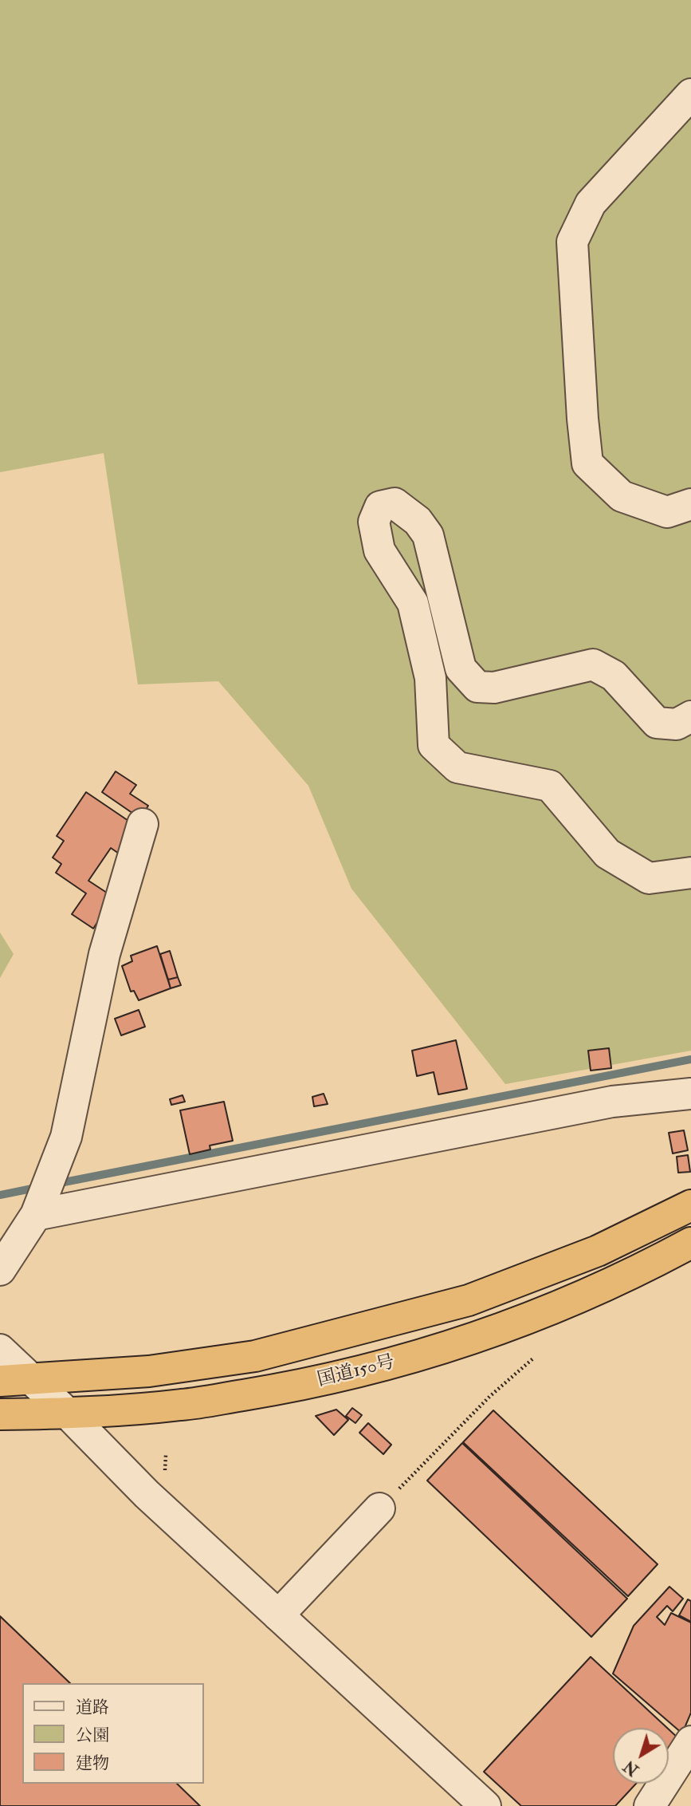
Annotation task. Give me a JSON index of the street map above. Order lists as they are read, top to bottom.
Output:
{
  "streets": {
    "highway": ["国道150号"]
  },
  "legend": ["道路", "公園", "建物"],
  "north": "bottom left"
}
